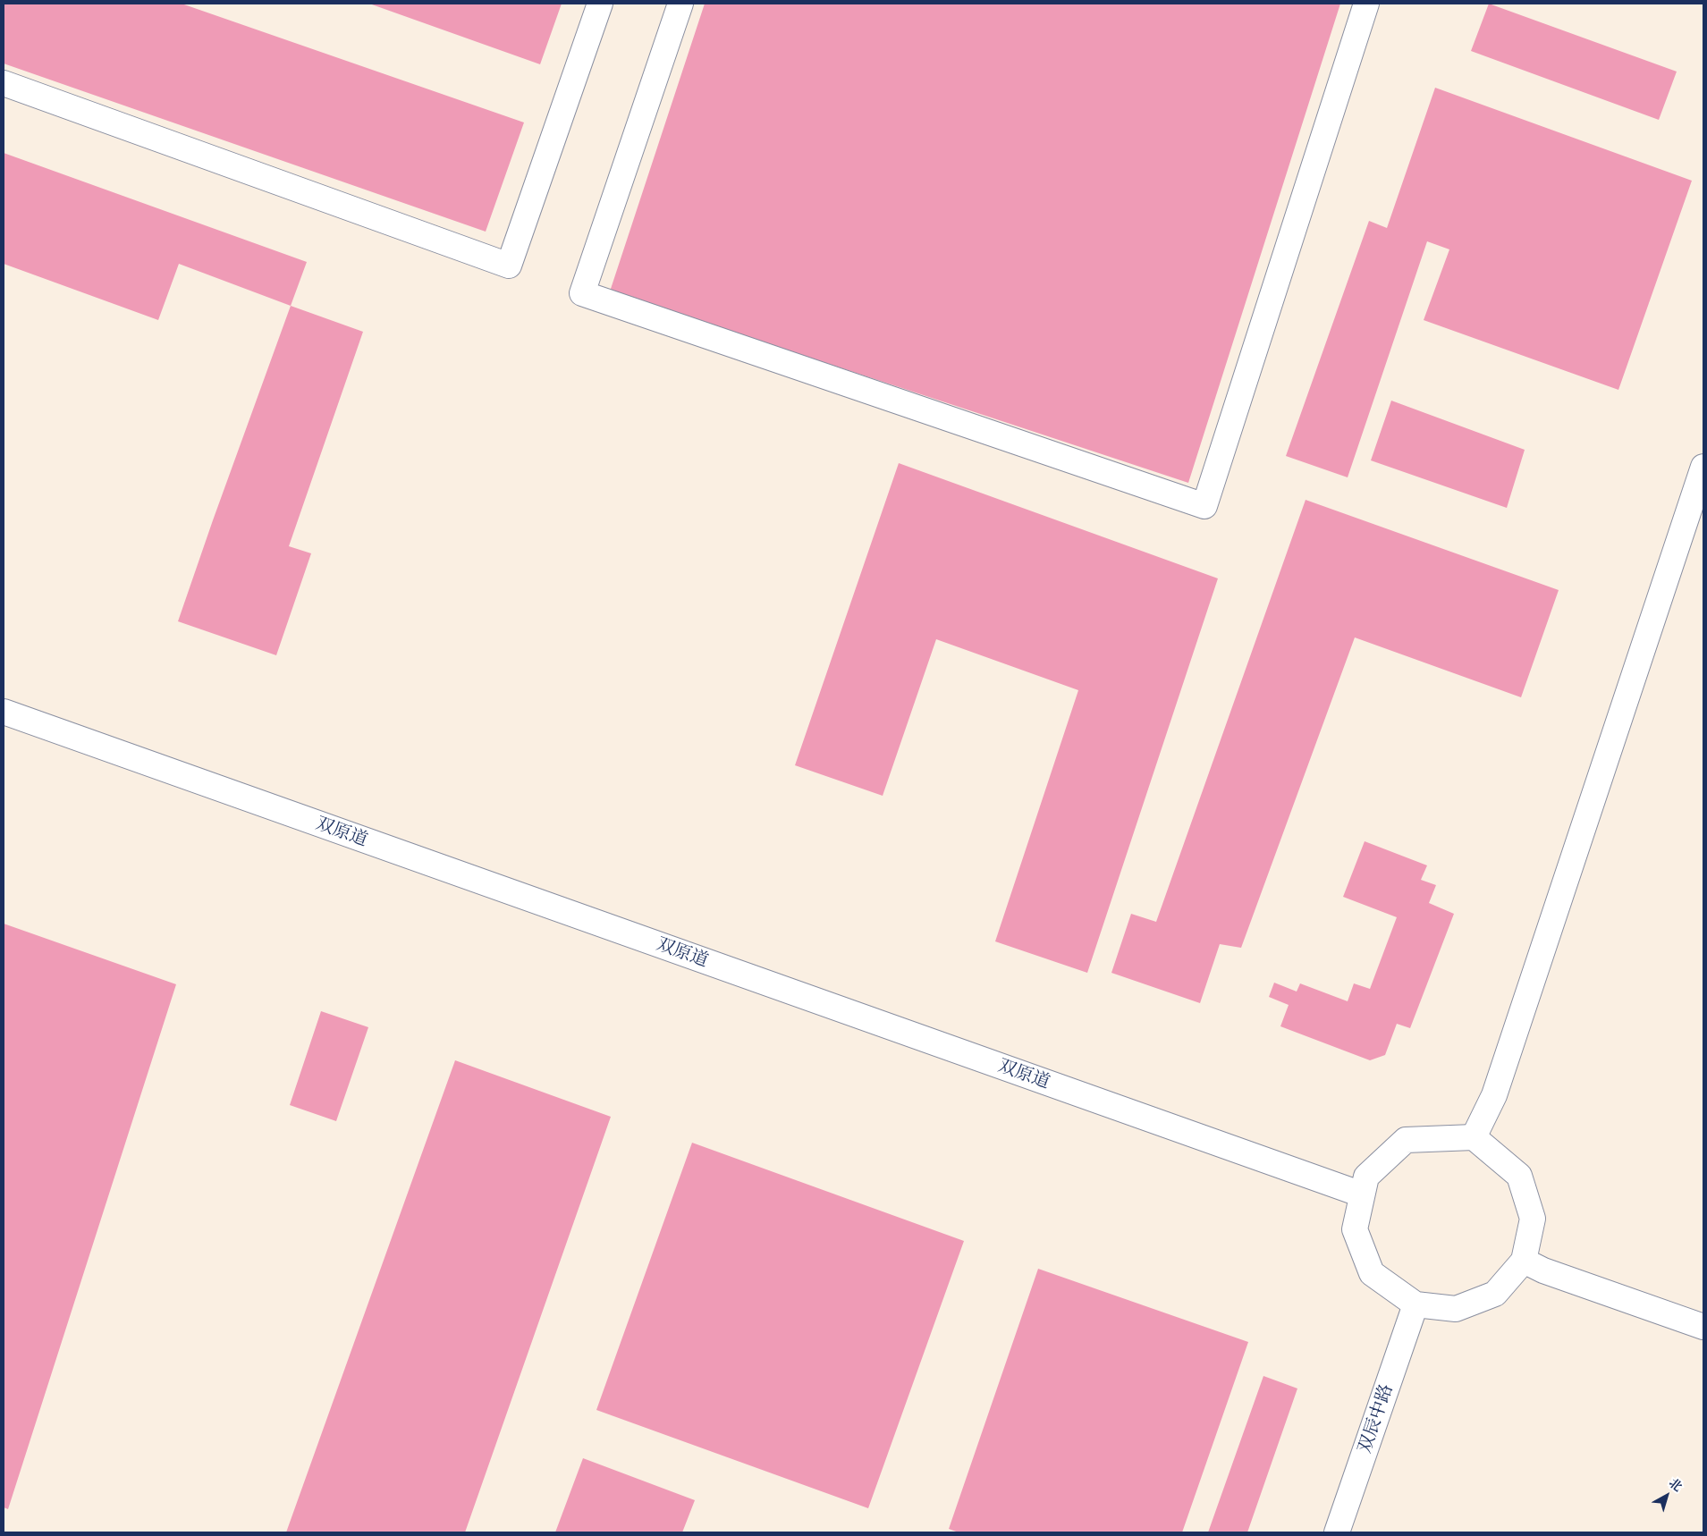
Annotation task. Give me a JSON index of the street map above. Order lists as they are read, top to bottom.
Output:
{
  "streets": {
    "main road": ["双原道", "双辰中路"]
  },
  "north": "top right"
}
